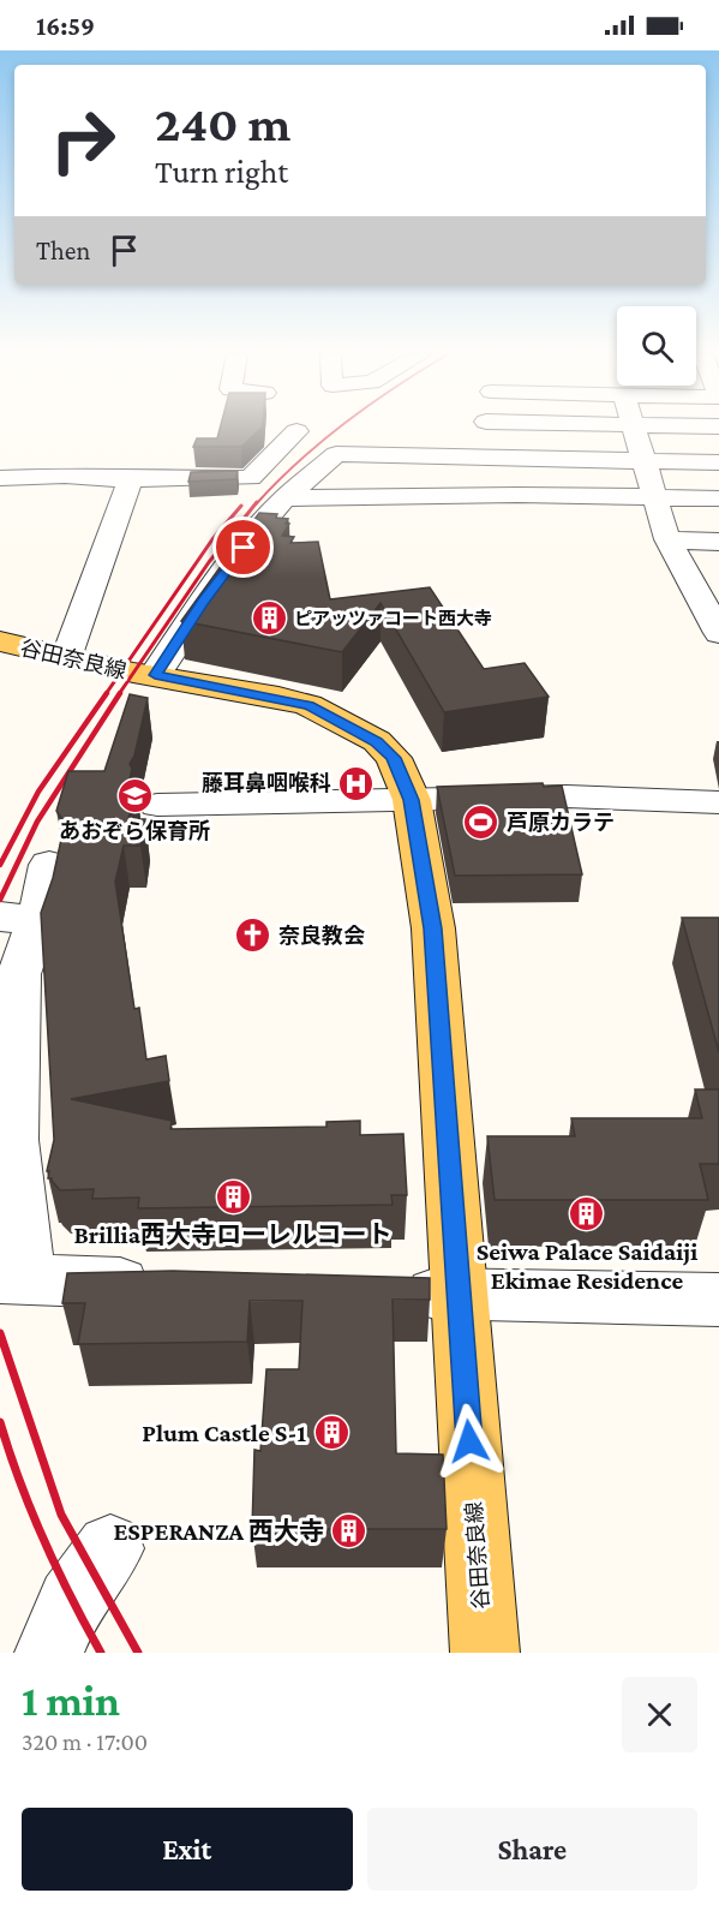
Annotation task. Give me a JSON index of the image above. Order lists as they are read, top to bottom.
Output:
{
  "streets": {
    "main road": ["谷田奈良線"]
  },
  "places": {
    "building": [
      "ピアッツァコート西大寺",
      "Brillia西大寺ローレルコート",
      "Seiwa Palace Saidaiji Ekimae Residence",
      "Plum Castle S-1",
      "ESPERANZA 西大寺"
    ],
    "hospital": ["藤耳鼻咽喉科"],
    "school or university": ["あおぞら保育所"],
    "sports": ["芦原カラテ"],
    "church": ["奈良教会"]
  },
  "page": {
    "status": "16:59",
    "turn": ["240 m", "Turn right"],
    "then": "Then",
    "heading": ["1 min", "320 m · 17:00"],
    "buttons": ["Exit", "Share"]
  }
}
